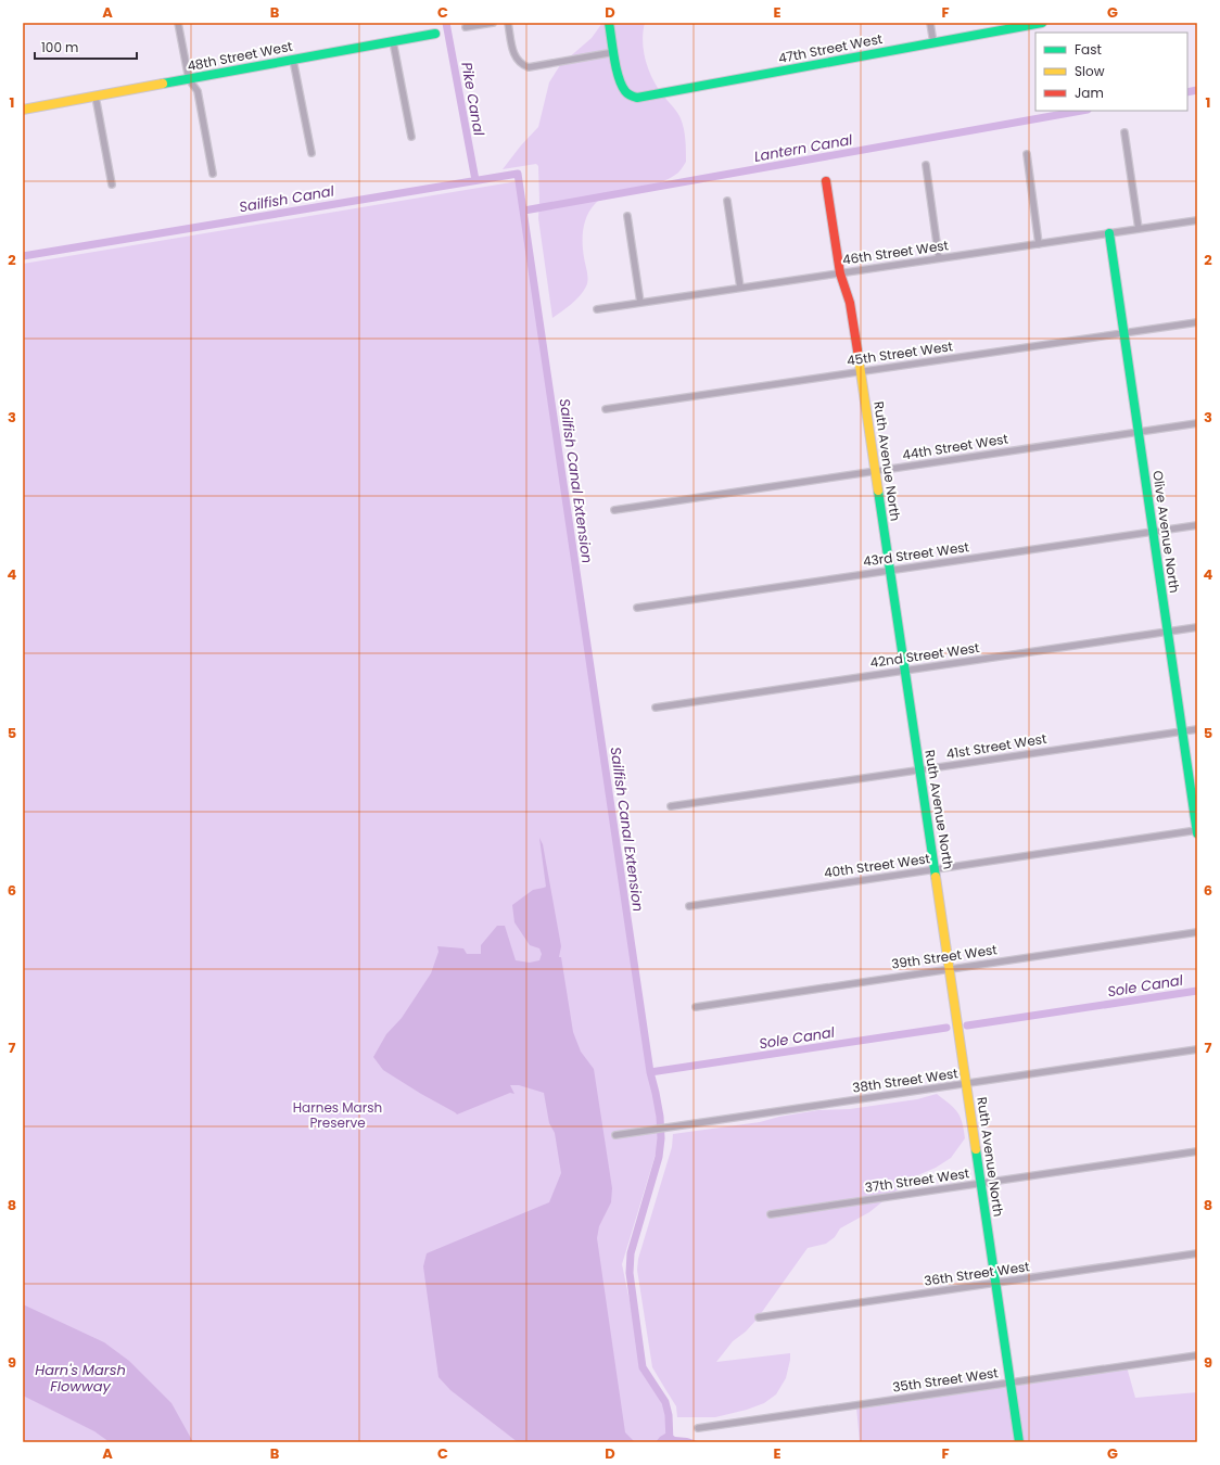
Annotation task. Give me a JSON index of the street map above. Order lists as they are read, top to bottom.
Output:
{
  "streets": {
    "street": [
      "47th Street West",
      "48th Street West",
      "46th Street West",
      "45th Street West",
      "44th Street West",
      "Ruth Avenue North",
      "Olive Avenue North",
      "43rd Street West",
      "42nd Street West",
      "41st Street West",
      "40th Street West",
      "39th Street West",
      "38th Street West",
      "37th Street West",
      "36th Street West",
      "35th Street West"
    ]
  },
  "crossings": [
    ["46th Street West", "Ruth Avenue North"],
    ["46th Street West", "Olive Avenue North"],
    ["45th Street West", "Ruth Avenue North"],
    ["45th Street West", "Olive Avenue North"],
    ["44th Street West", "Ruth Avenue North"],
    ["44th Street West", "Olive Avenue North"],
    ["Ruth Avenue North", "43rd Street West"],
    ["Ruth Avenue North", "42nd Street West"],
    ["Ruth Avenue North", "41st Street West"],
    ["Ruth Avenue North", "40th Street West"],
    ["Ruth Avenue North", "39th Street West"],
    ["Ruth Avenue North", "38th Street West"],
    ["Ruth Avenue North", "37th Street West"],
    ["Ruth Avenue North", "36th Street West"],
    ["Ruth Avenue North", "35th Street West"],
    ["Olive Avenue North", "43rd Street West"],
    ["Olive Avenue North", "42nd Street West"],
    ["Olive Avenue North", "41st Street West"],
    ["Olive Avenue North", "40th Street West"]
  ],
  "water": [
    "Pike Canal",
    "Lantern Canal",
    "Sailfish Canal",
    "Sailfish Canal Extension",
    "Sole Canal",
    "Harn's Marsh Flowway"
  ],
  "parks": ["Harnes Marsh Preserve"],
  "legend": ["Fast", "Slow", "Jam"],
  "scale_bar": "100 m",
  "grid": {
    "columns": [
      "A",
      "B",
      "C",
      "D",
      "E",
      "F",
      "G"
    ],
    "rows": [
      "1",
      "2",
      "3",
      "4",
      "5",
      "6",
      "7",
      "8",
      "9"
    ]
  }
}
